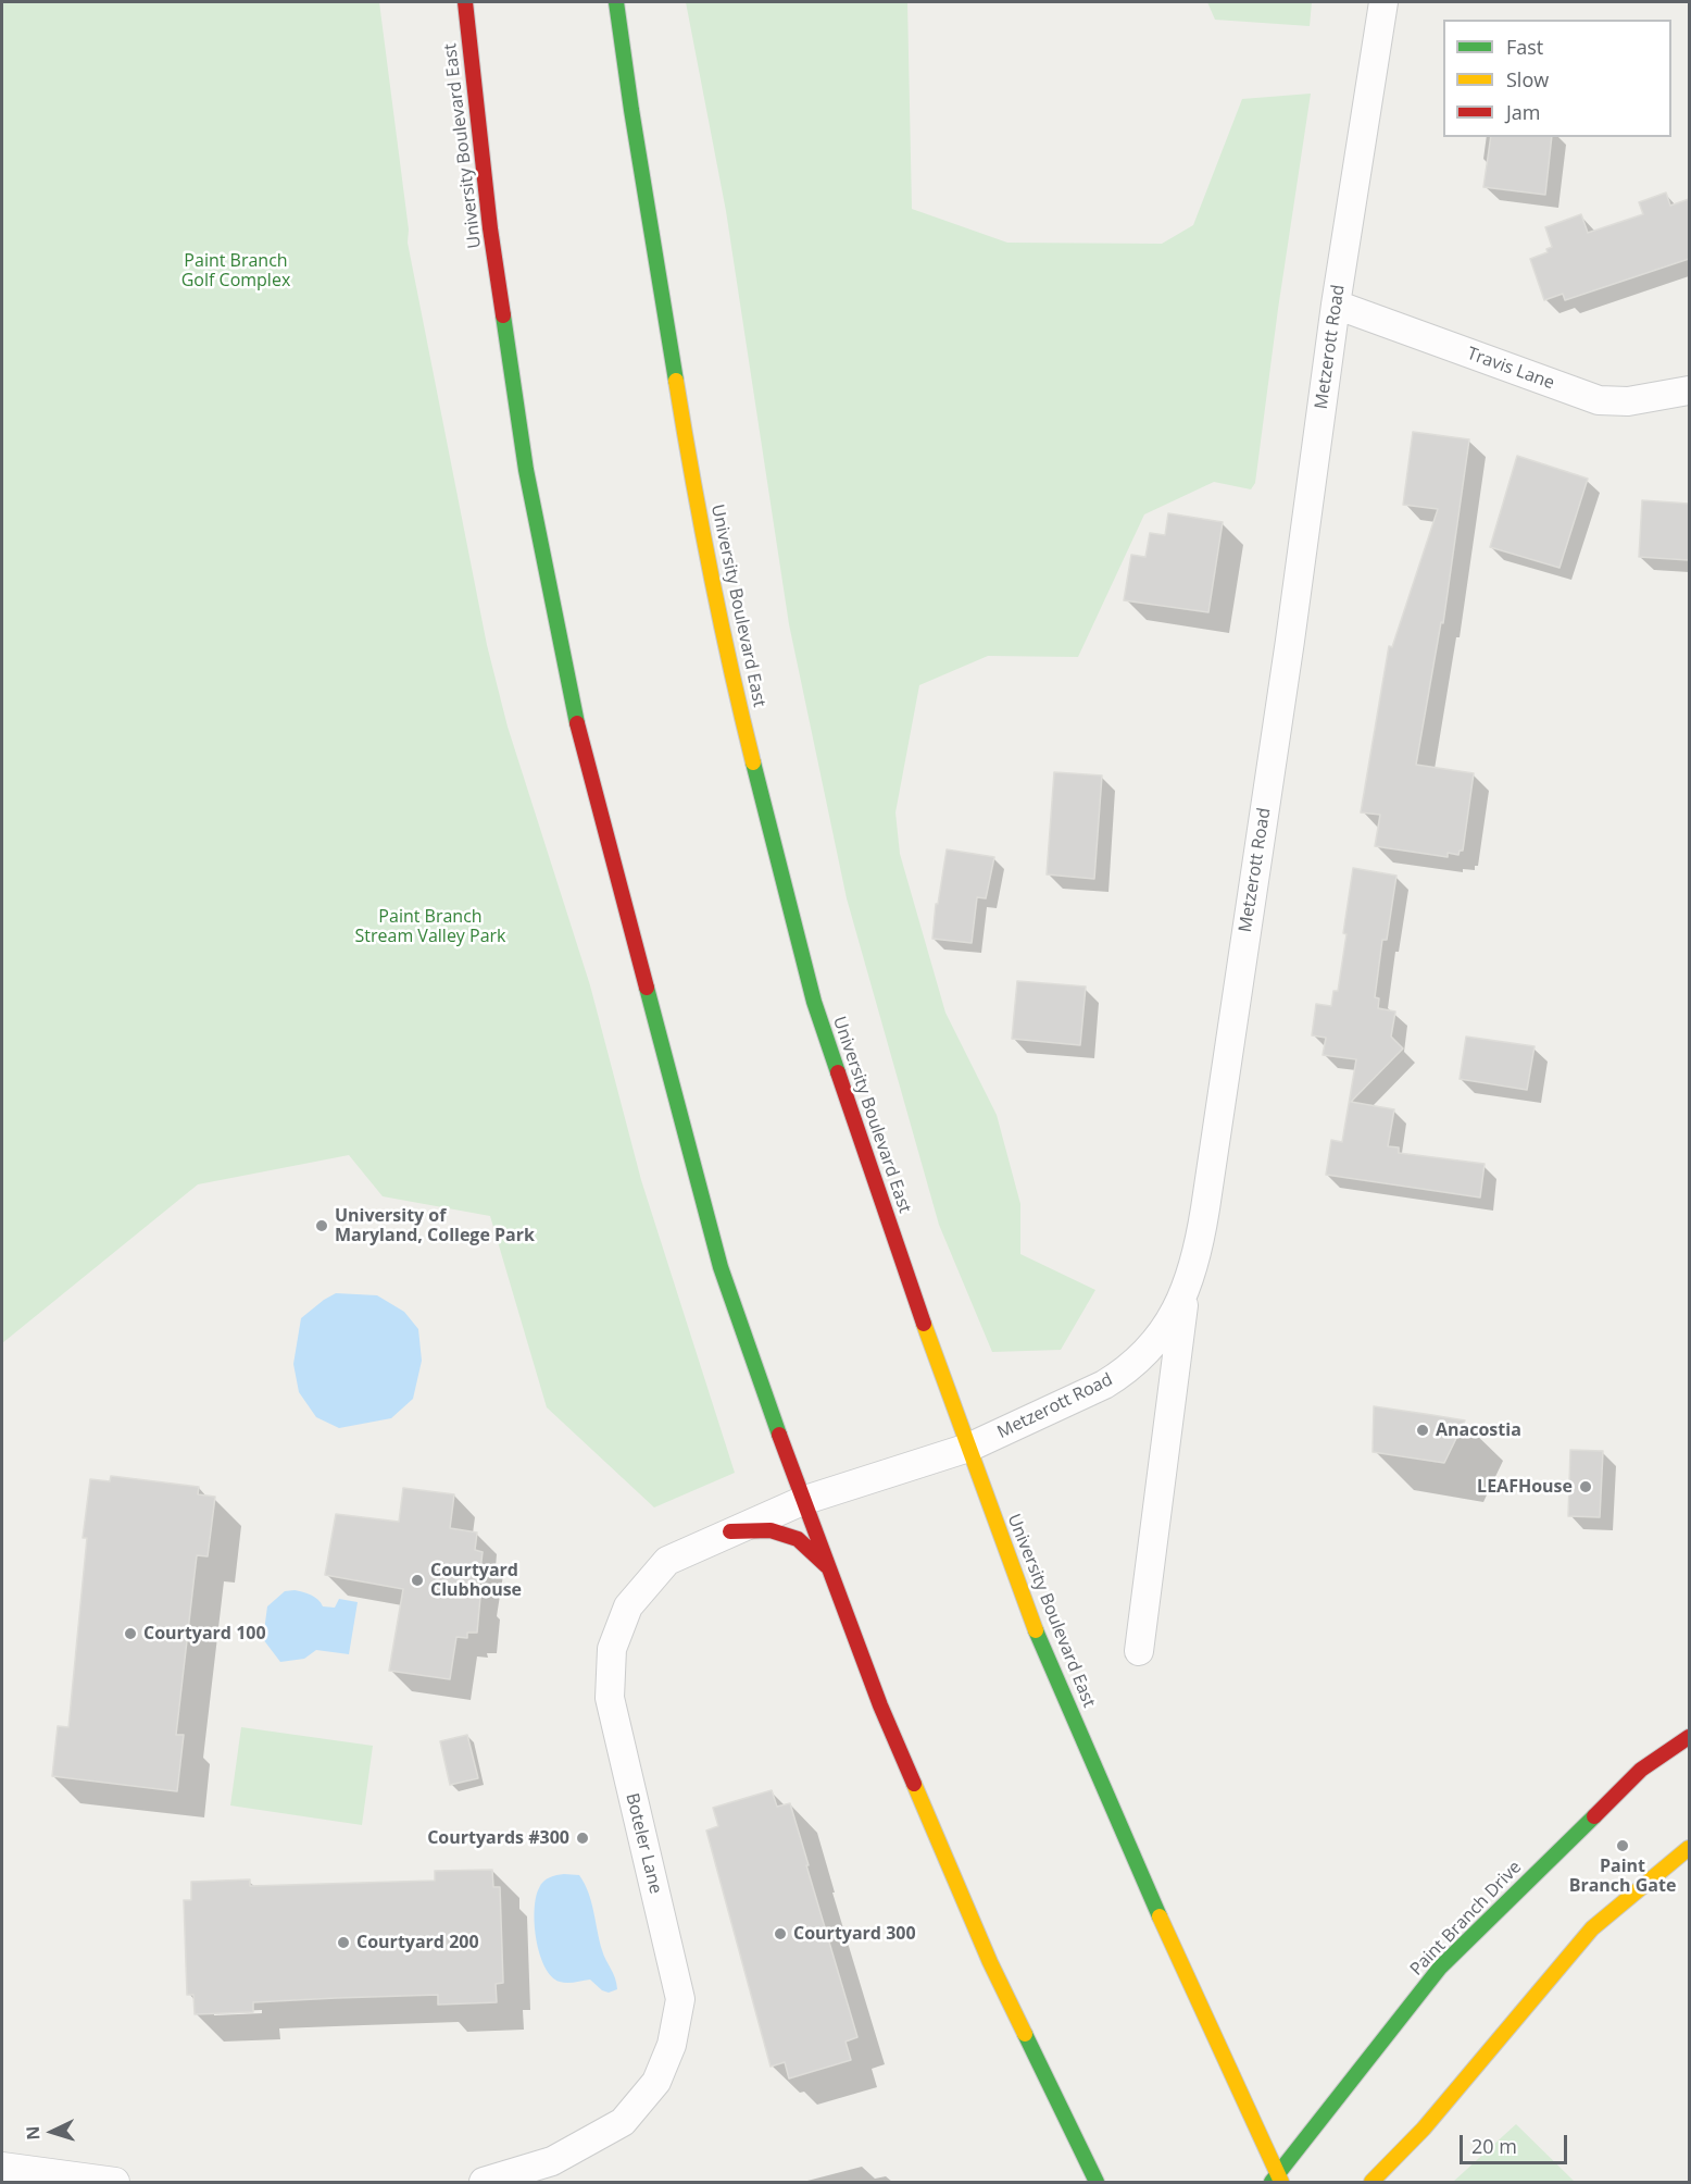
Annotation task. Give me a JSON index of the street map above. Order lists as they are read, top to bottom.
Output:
{
  "streets": {
    "main road": ["University Boulevard East", "Paint Branch Drive"],
    "street": ["Metzerott Road", "Travis Lane", "Boteler Lane"]
  },
  "crossings": [
    ["University Boulevard East", "Metzerott Road"],
    ["University Boulevard East", "Boteler Lane"],
    ["University Boulevard East", "Paint Branch Drive"],
    ["Metzerott Road", "Travis Lane"],
    ["Metzerott Road", "Boteler Lane"]
  ],
  "parks": ["Paint Branch Golf Complex", "Paint Branch Stream Valley Park"],
  "places": [
    "University of Maryland, College Park",
    "Anacostia",
    "LEAFHouse",
    "Courtyard Clubhouse",
    "Courtyard 100",
    "Courtyards #300",
    "Paint Branch Gate",
    "Courtyard 300",
    "Courtyard 200"
  ],
  "legend": ["Fast", "Slow", "Jam"],
  "scale_bar": "20 m",
  "north": "left"
}
